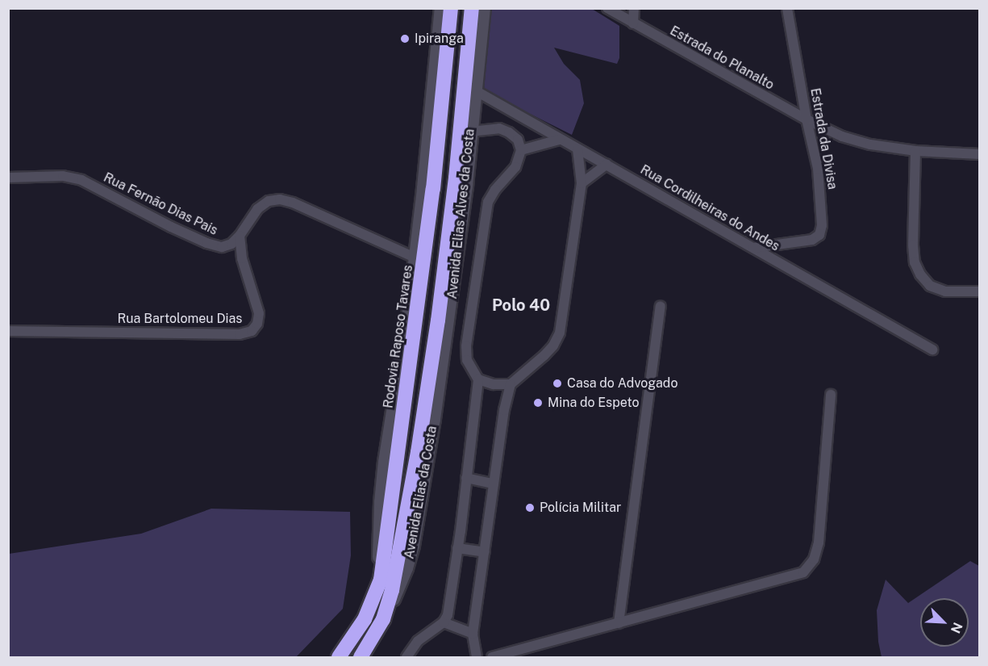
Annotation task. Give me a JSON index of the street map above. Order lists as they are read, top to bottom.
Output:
{
  "streets": {
    "highway": ["Rodovia Raposo Tavares"],
    "main road": ["Avenida Elias Alves da Costa", "Avenida Elias da Costa"],
    "street": [
      "Estrada do Planalto",
      "Estrada da Divisa",
      "Rua Fernão Dias Pais",
      "Rua Cordilheiras do Andes",
      "Rua Bartolomeu Dias"
    ]
  },
  "crossings": [
    ["Estrada do Planalto", "Estrada da Divisa"],
    ["Estrada da Divisa", "Rua Cordilheiras do Andes"],
    ["Rua Fernão Dias Pais", "Rua Bartolomeu Dias"],
    ["Rua Cordilheiras do Andes", "Avenida Elias Alves da Costa"],
    ["Avenida Elias Alves da Costa", "Avenida Elias da Costa"]
  ],
  "districts": ["Polo 40"],
  "places": [
    "Ipiranga",
    "Casa do Advogado",
    "Mina do Espeto",
    "Polícia Militar"
  ],
  "north": "bottom right"
}
